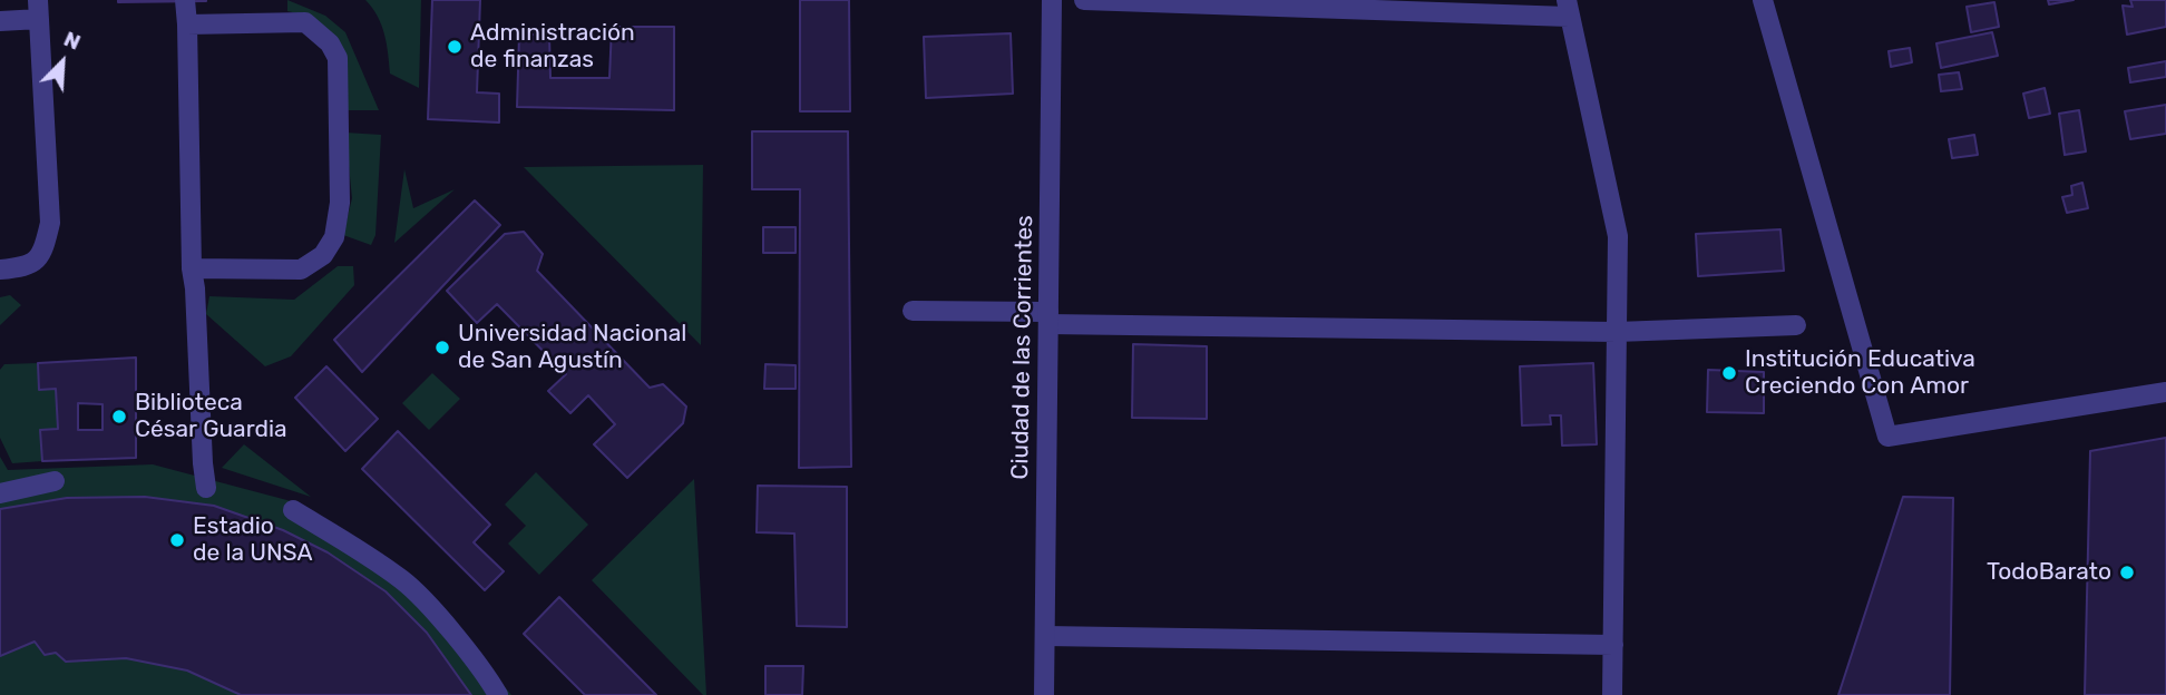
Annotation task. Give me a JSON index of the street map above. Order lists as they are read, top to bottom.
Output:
{
  "streets": {
    "street": ["Ciudad de las Corrientes"]
  },
  "places": [
    "Administración de finanzas",
    "Universidad Nacional de San Agustín",
    "Institución Educativa Creciendo Con Amor",
    "Biblioteca César Guardia",
    "Estadio de la UNSA",
    "TodoBarato"
  ],
  "north": "top right"
}
